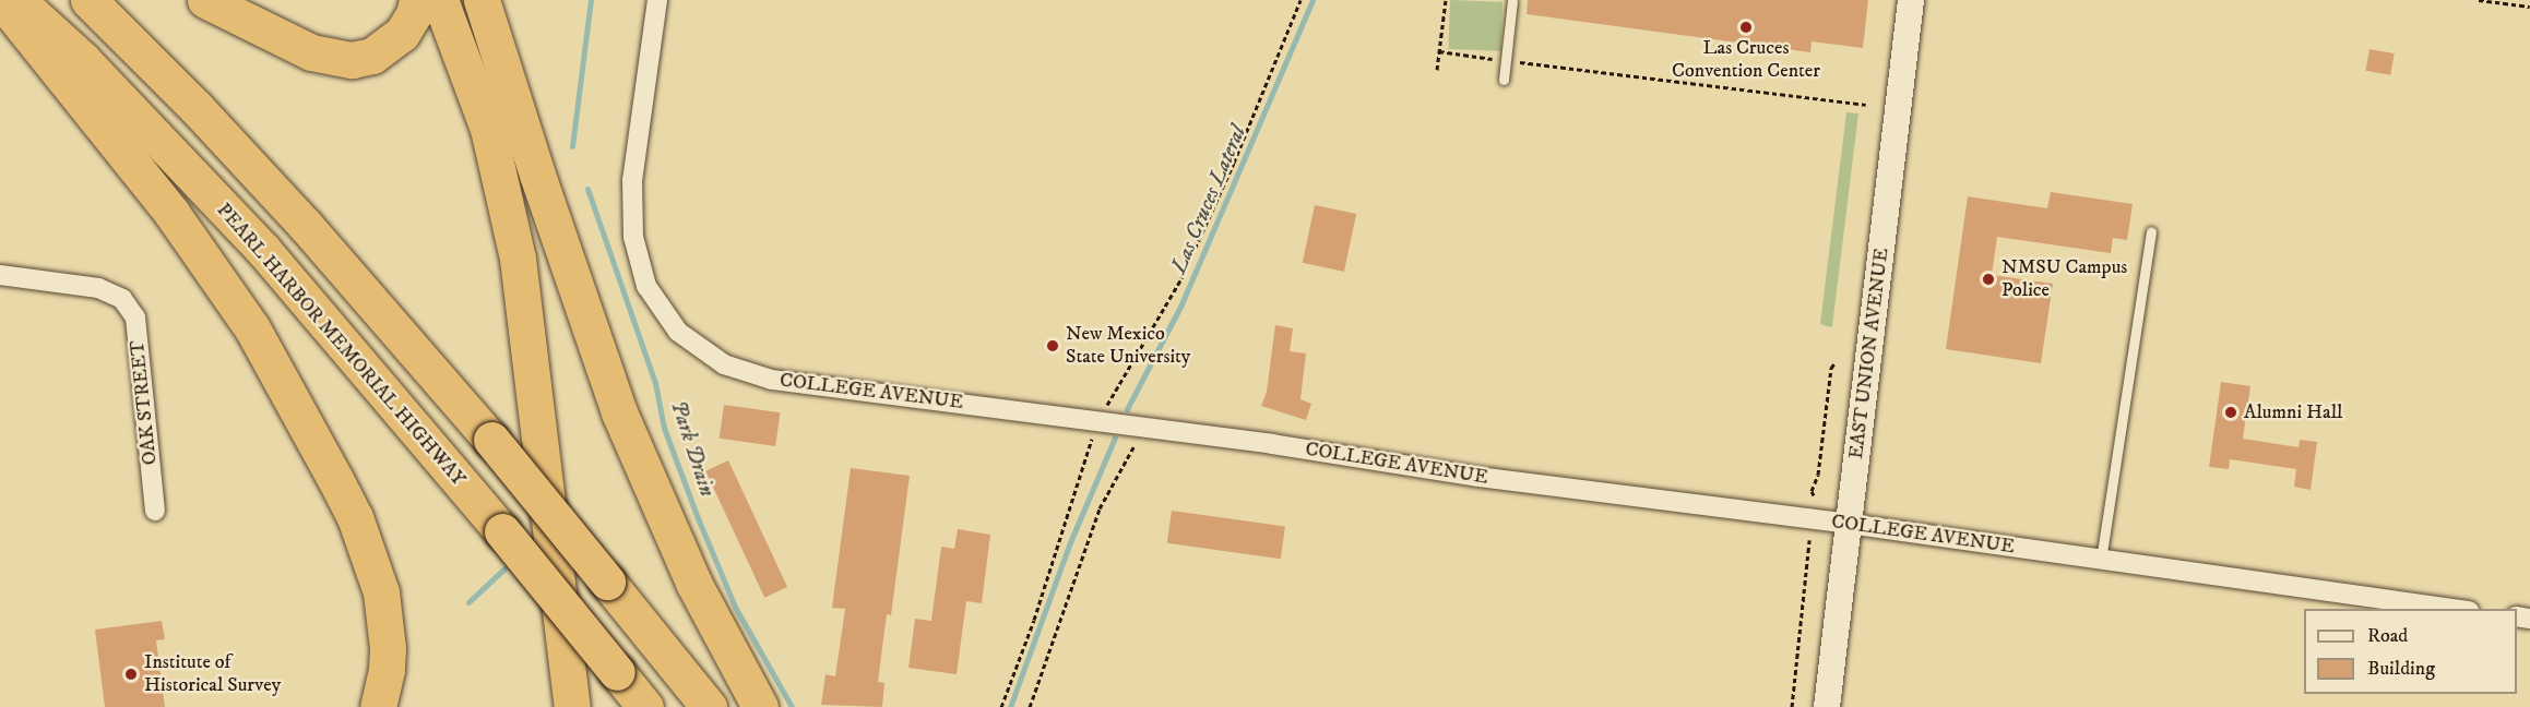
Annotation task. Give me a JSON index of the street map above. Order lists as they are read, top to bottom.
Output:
{
  "streets": {
    "highway": ["PEARL HARBOR MEMORIAL HIGHWAY"],
    "street": ["EAST UNION AVENUE", "COLLEGE AVENUE", "OAK STREET"]
  },
  "crossings": [
    ["EAST UNION AVENUE", "COLLEGE AVENUE"]
  ],
  "water": ["Las Cruces Lateral", "Park Drain"],
  "places": [
    "Las Cruces Convention Center",
    "NMSU Campus Police",
    "New Mexico State University",
    "Alumni Hall",
    "Institute of Historical Survey"
  ],
  "legend": ["Road", "Building"]
}
